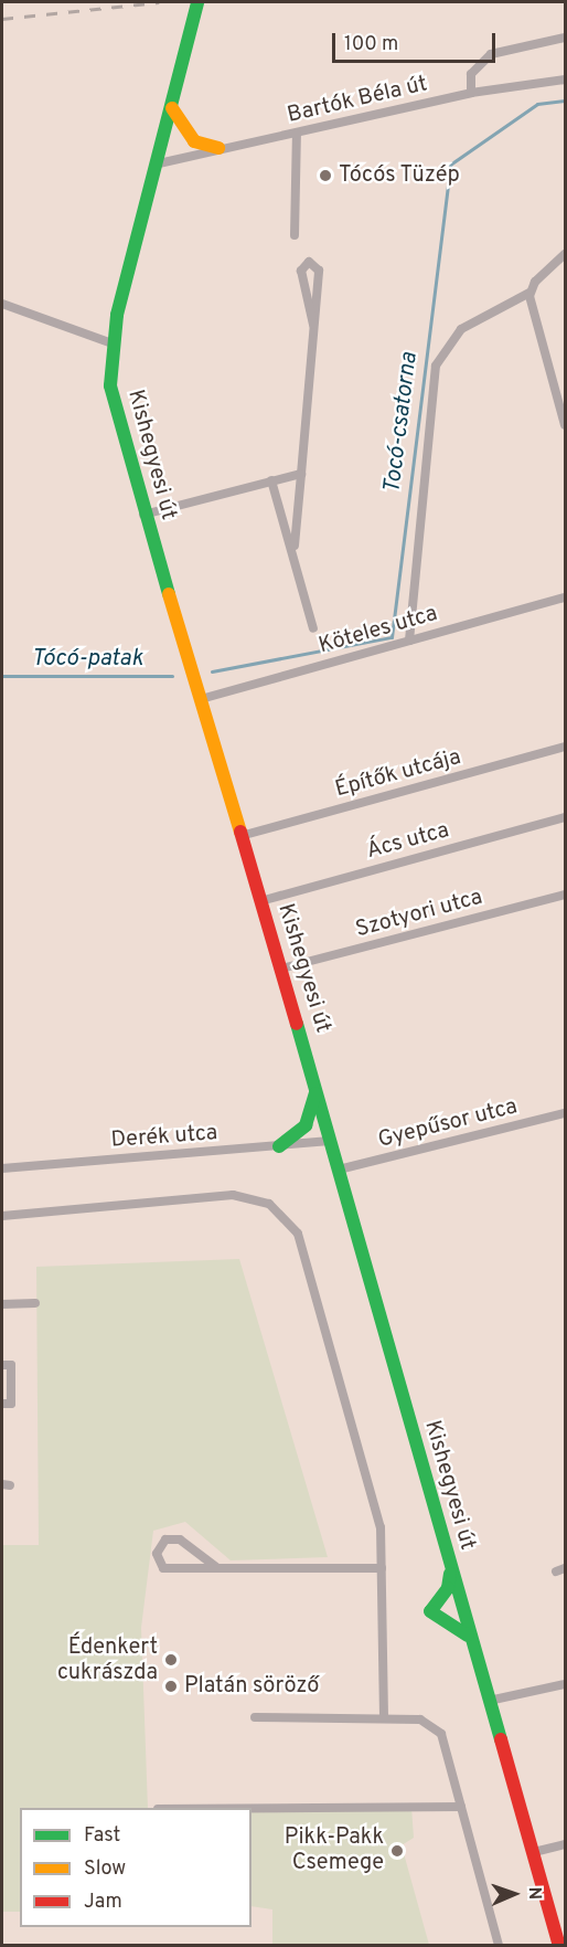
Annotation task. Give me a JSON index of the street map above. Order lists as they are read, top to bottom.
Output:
{
  "streets": {
    "street": [
      "Bartók Béla út",
      "Kishegyesi út",
      "Köteles utca",
      "Építők utcája",
      "Ács utca",
      "Szotyori utca",
      "Gyepűsor utca",
      "Derék utca"
    ]
  },
  "crossings": [
    ["Bartók Béla út", "Kishegyesi út"],
    ["Kishegyesi út", "Köteles utca"],
    ["Kishegyesi út", "Építők utcája"],
    ["Kishegyesi út", "Ács utca"],
    ["Kishegyesi út", "Szotyori utca"],
    ["Kishegyesi út", "Gyepűsor utca"],
    ["Kishegyesi út", "Derék utca"]
  ],
  "water": ["Tocó-csatorna", "Tócó-patak"],
  "places": [
    "Tócós Tüzép",
    "Édenkert cukrászda",
    "Platán söröző",
    "Pikk-Pakk Csemege"
  ],
  "legend": ["Fast", "Slow", "Jam"],
  "scale_bar": "100 m",
  "north": "right"
}
